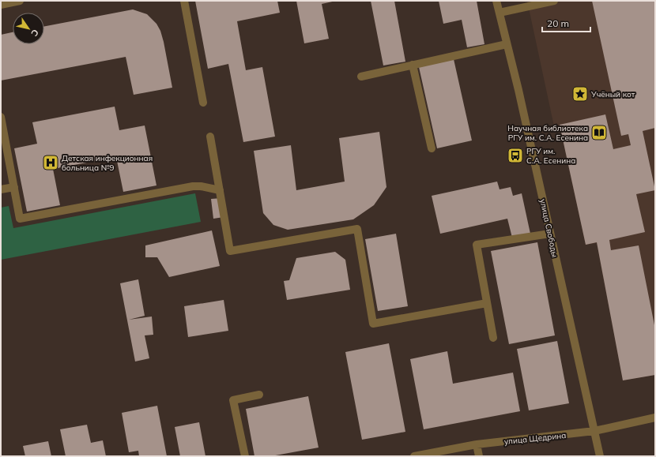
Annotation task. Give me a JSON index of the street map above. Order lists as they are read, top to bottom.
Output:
{
  "streets": {
    "street": ["улица Свободы", "улица Щедрина"]
  },
  "crossings": [
    ["улица Свободы", "улица Щедрина"]
  ],
  "places": {
    "place": ["Учëный кот"],
    "library": ["Научная библиотека РГУ им. С.А. Есенина"],
    "bus stop": ["РГУ им. С.А. Есенина"],
    "hospital": ["Детская инфекционная больница №9"]
  },
  "scale_bar": "20 m",
  "north": "bottom right"
}
